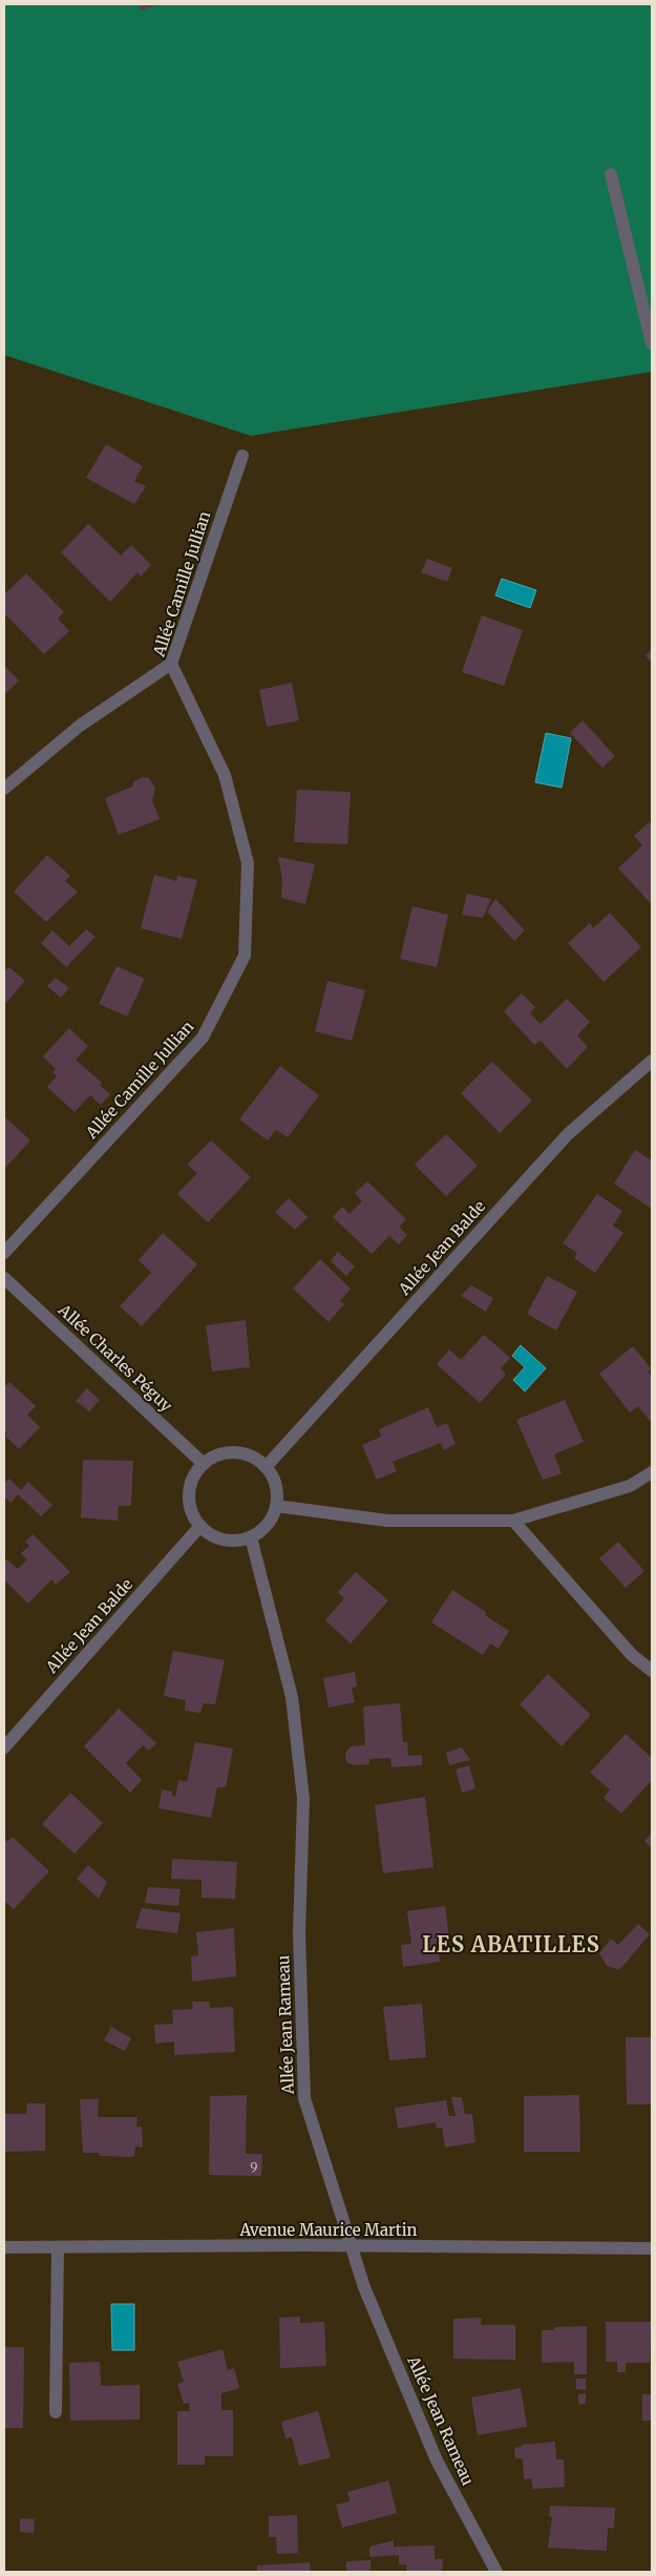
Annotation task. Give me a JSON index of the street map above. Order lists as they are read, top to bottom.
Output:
{
  "streets": {
    "street": [
      "Allée Camille Jullian",
      "Allée Jean Balde",
      "Allée Charles Péguy",
      "Allée Jean Rameau",
      "Avenue Maurice Martin"
    ]
  },
  "crossings": [
    ["Allée Jean Balde", "Allée Charles Péguy"],
    ["Allée Jean Balde", "Allée Jean Rameau"],
    ["Allée Charles Péguy", "Allée Jean Rameau"],
    ["Allée Jean Rameau", "Avenue Maurice Martin"]
  ],
  "districts": ["LES ABATILLES"],
  "house_numbers": ["9"]
}
